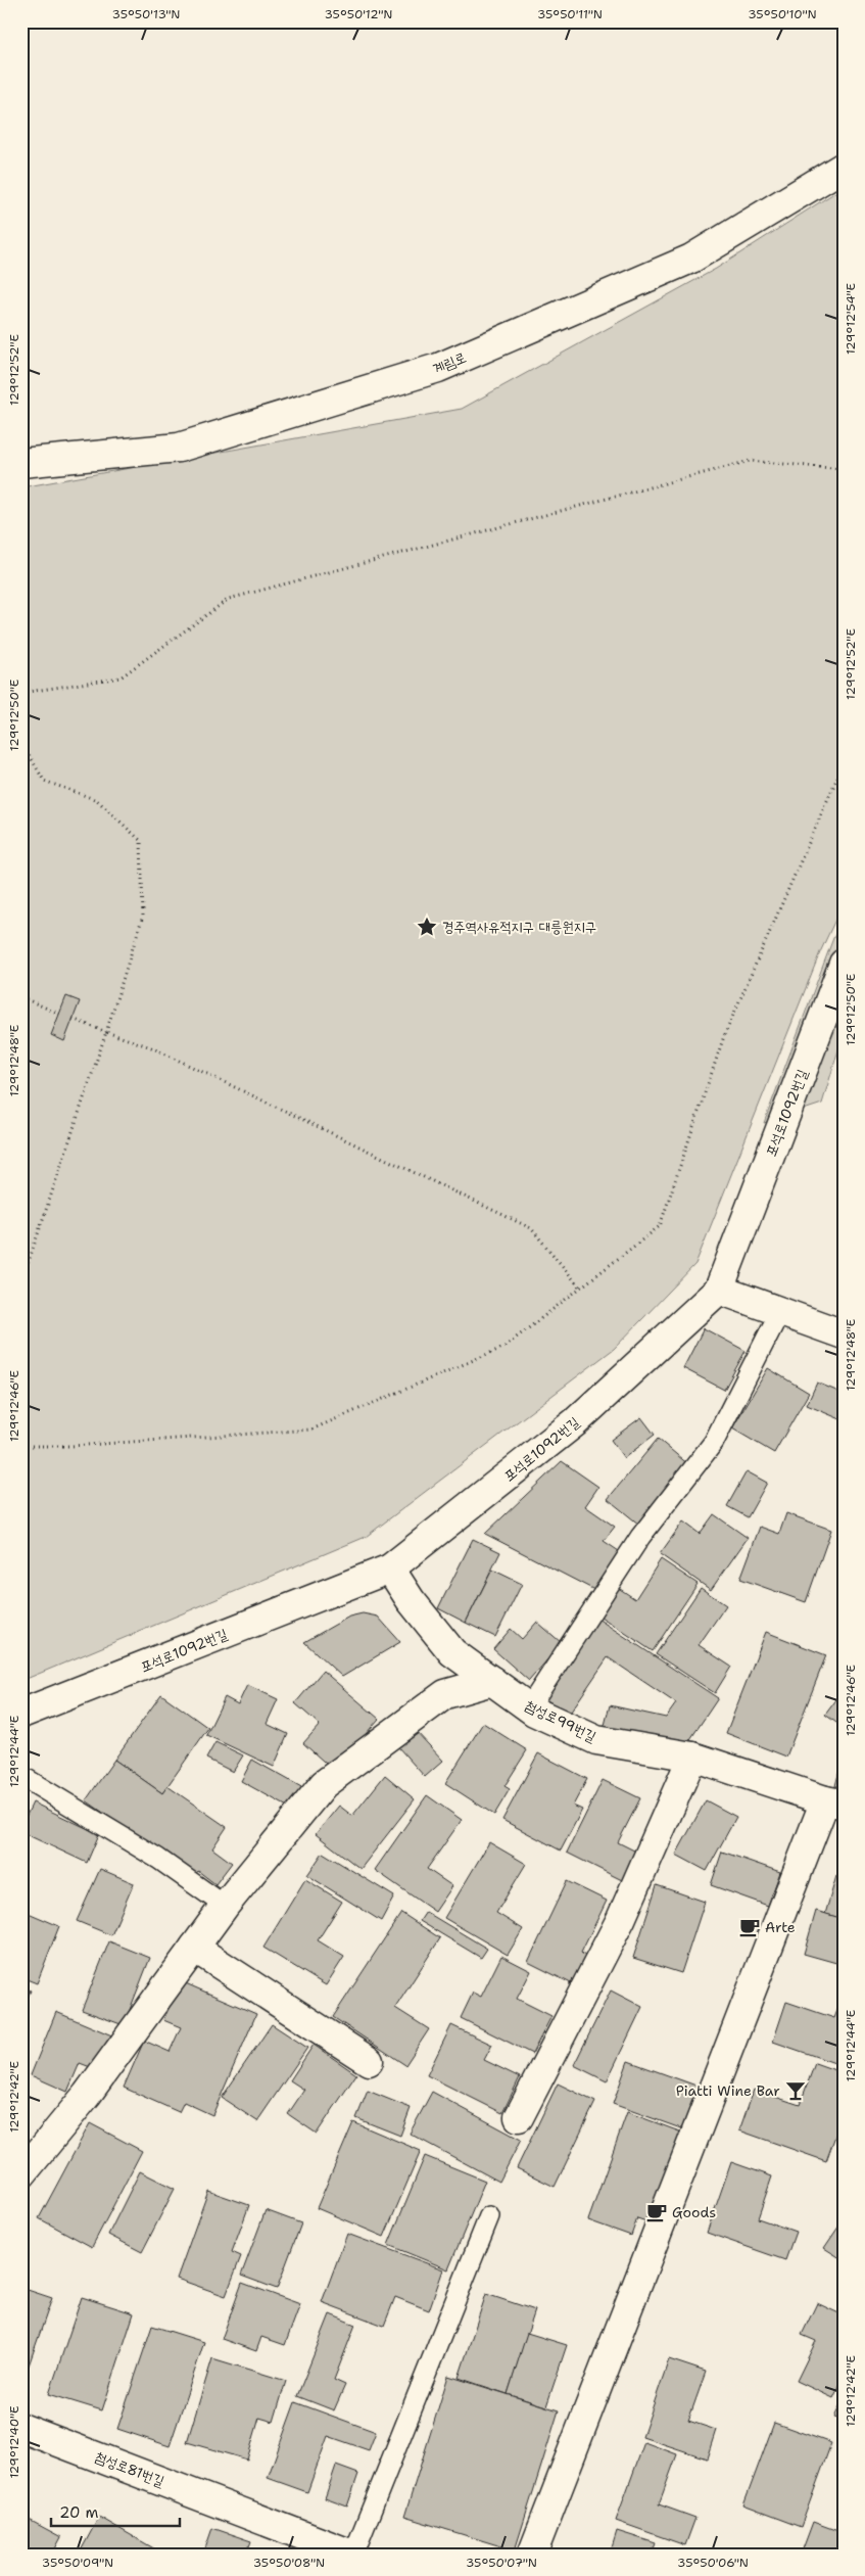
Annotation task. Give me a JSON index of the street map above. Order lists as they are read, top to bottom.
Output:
{
  "streets": {
    "street": [
      "계림로",
      "포석로1092번길",
      "첨성로99번길",
      "첨성로81번길"
    ]
  },
  "crossings": [
    ["포석로1092번길", "첨성로99번길"]
  ],
  "places": {
    "place": ["경주역사유적지구 대릉원지구"],
    "cafe": ["Arte", "Goods"],
    "bar": ["Piatti Wine Bar"]
  },
  "scale_bar": "20 m",
  "coordinates": [
    "35°50'13\"N",
    "35°50'12\"N",
    "35°50'11\"N",
    "35°50'10\"N",
    "129°12'54\"E",
    "129°12'52\"E",
    "129°12'50\"E",
    "129°12'48\"E",
    "129°12'46\"E",
    "129°12'44\"E",
    "129°12'42\"E",
    "129°12'40\"E",
    "35°50'09\"N",
    "35°50'08\"N",
    "35°50'07\"N",
    "35°50'06\"N"
  ]
}
